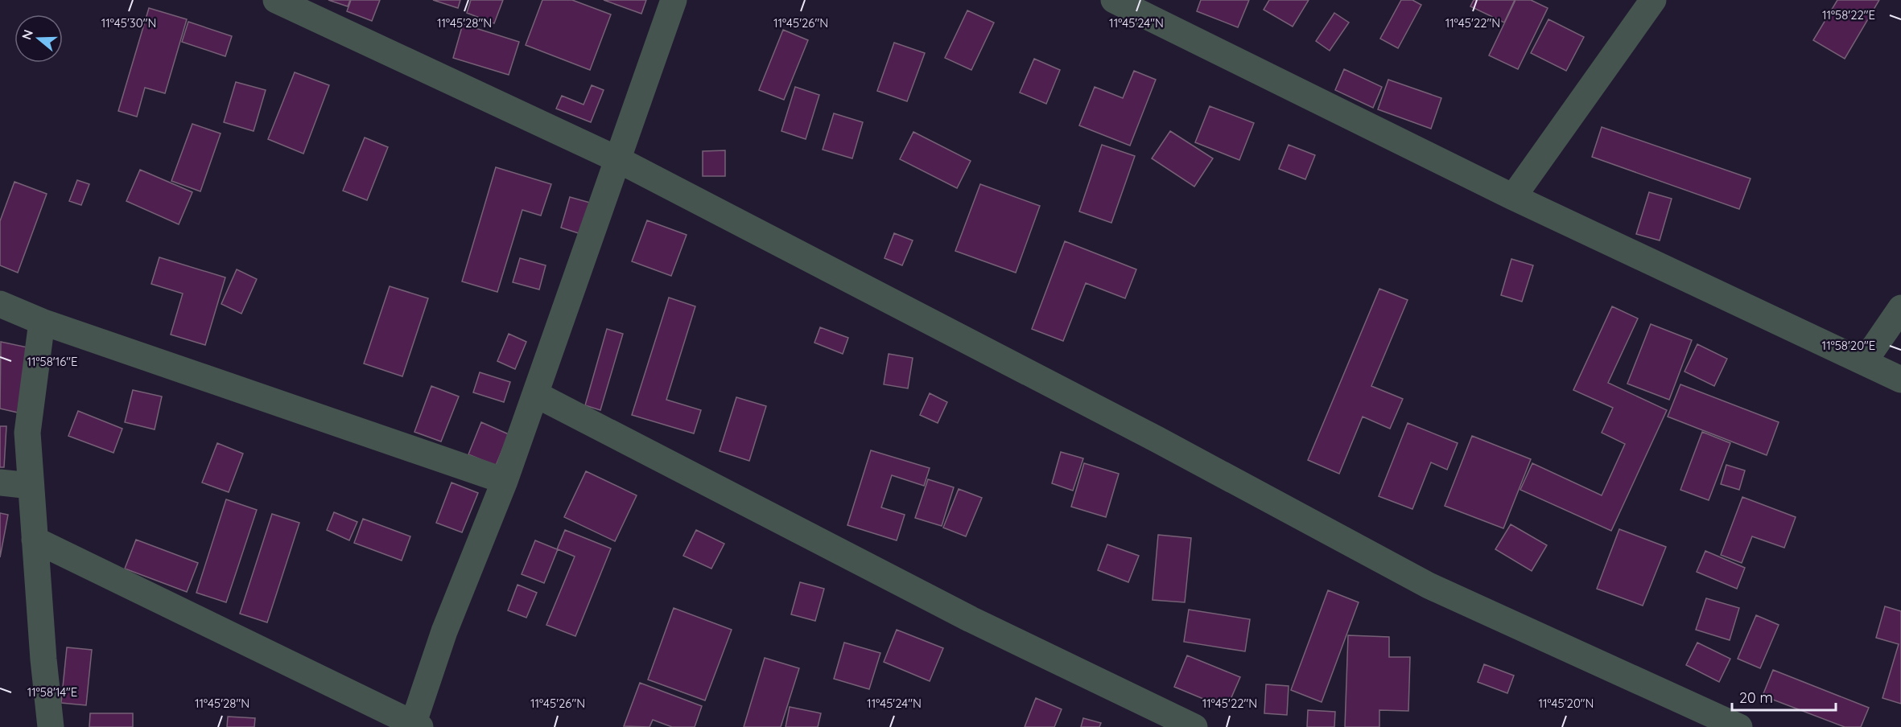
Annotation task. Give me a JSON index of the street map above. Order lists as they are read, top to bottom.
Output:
{
  "scale_bar": "20 m",
  "north": "left",
  "coordinates": [
    "11°58'22\"E",
    "11°45'30\"N",
    "11°45'28\"N",
    "11°45'26\"N",
    "11°45'24\"N",
    "11°45'22\"N",
    "11°58'20\"E",
    "11°58'16\"E",
    "11°58'14\"E",
    "11°45'20\"N"
  ]
}
